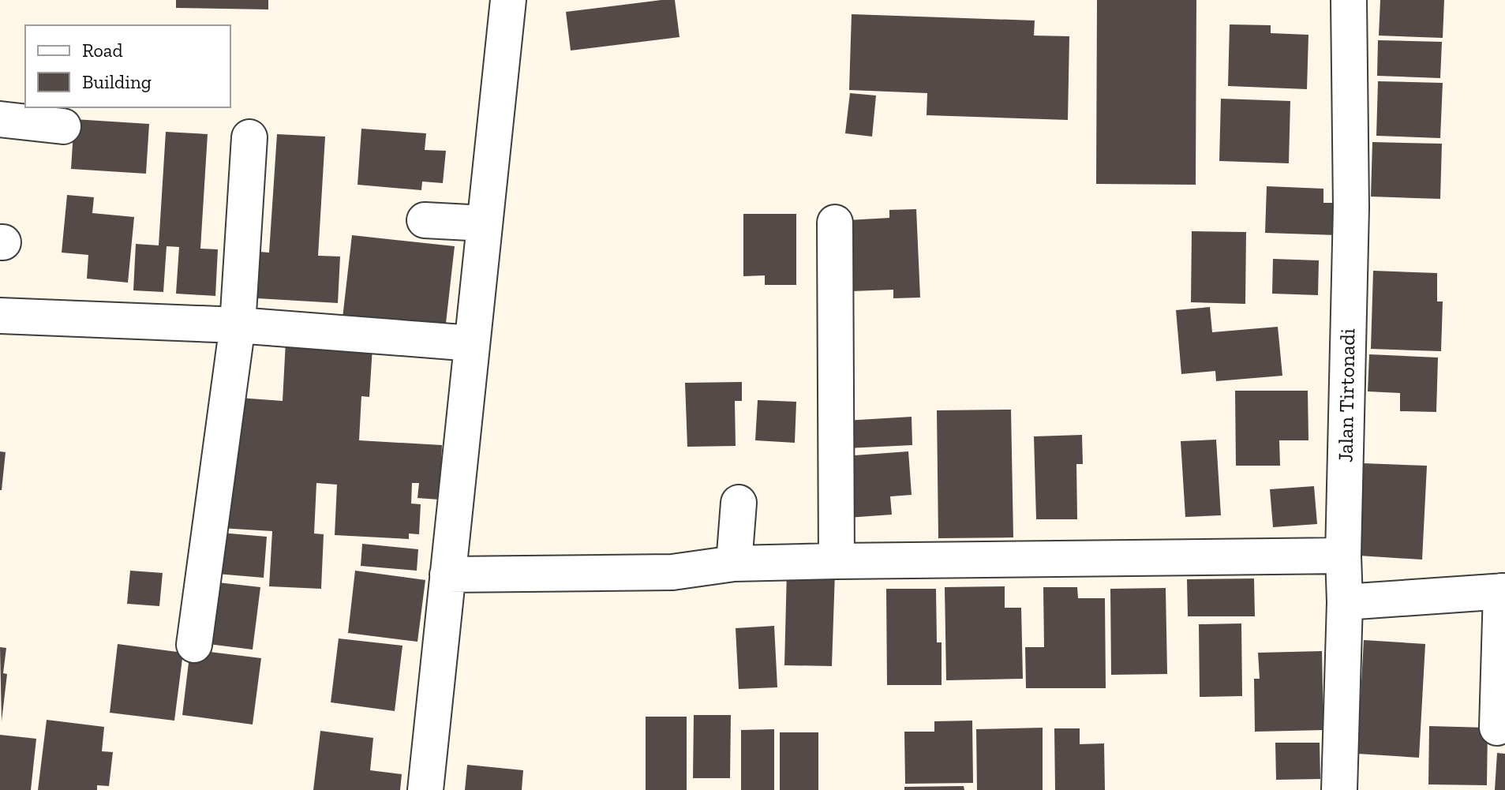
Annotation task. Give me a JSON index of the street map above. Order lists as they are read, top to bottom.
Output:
{
  "streets": {
    "street": ["Jalan Tirtonadi"]
  },
  "legend": ["Road", "Building"]
}
